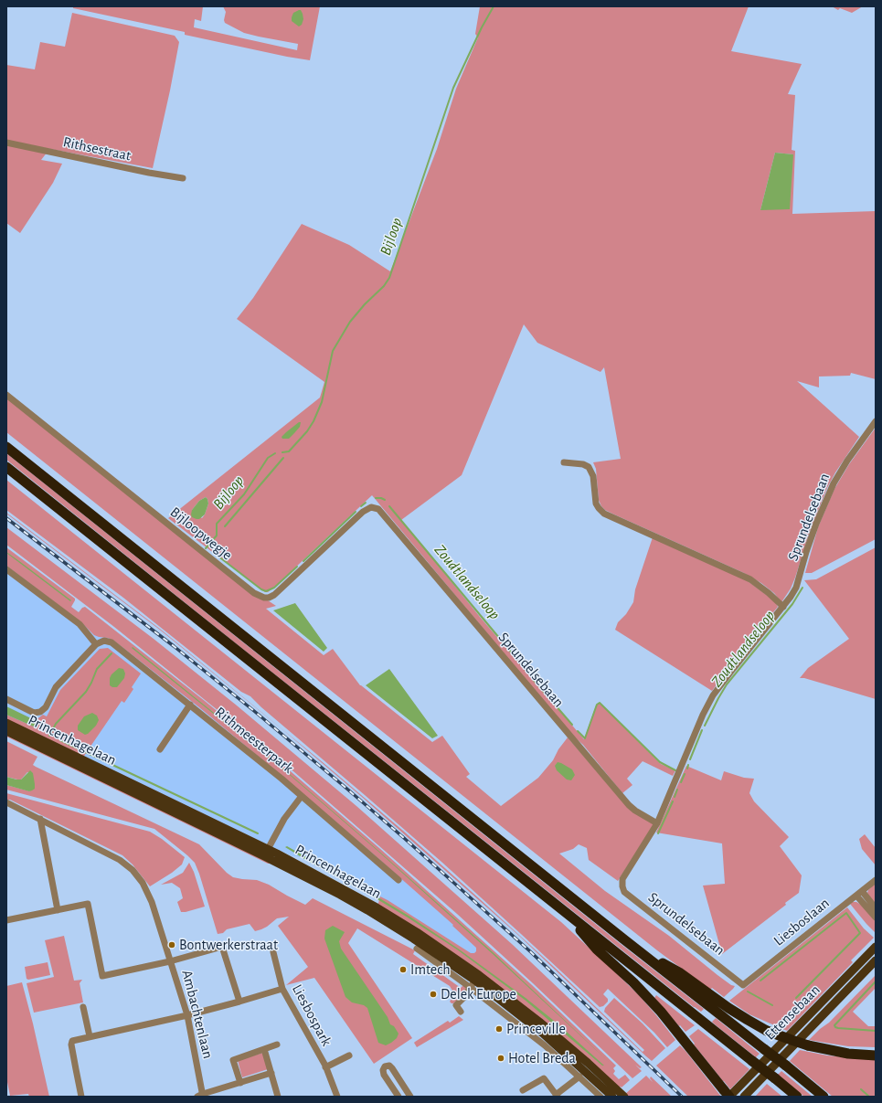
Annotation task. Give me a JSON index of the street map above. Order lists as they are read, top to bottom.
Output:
{
  "streets": {
    "main road": ["Princenhagelaan", "Ettensebaan"],
    "street": [
      "Rithsestraat",
      "Sprundelsebaan",
      "Bijloopwegje",
      "Rithmeesterpark",
      "Liesboslaan",
      "Ambachtenlaan",
      "Liesbospark"
    ]
  },
  "crossings": [
    ["Sprundelsebaan", "Bijloopwegje"],
    ["Sprundelsebaan", "Liesboslaan"]
  ],
  "water": ["Bijloop", "Zoudtlandseloop"],
  "places": [
    "Bontwerkerstraat",
    "Imtech",
    "Delek Europe",
    "Princeville",
    "Hotel Breda"
  ]
}
